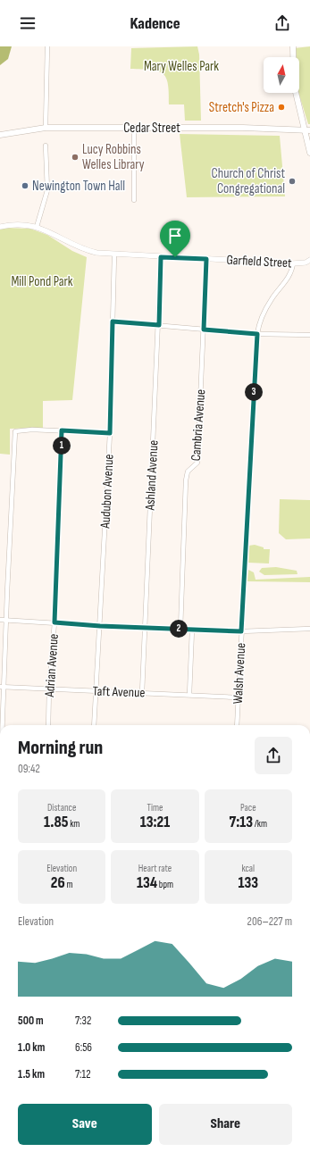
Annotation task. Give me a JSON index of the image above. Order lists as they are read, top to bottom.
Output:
{
  "streets": {
    "main road": ["Cedar Street"],
    "street": [
      "Garfield Street",
      "Cambria Avenue",
      "Ashland Avenue",
      "Audubon Avenue",
      "Adrian Avenue",
      "Walsh Avenue",
      "Taft Avenue"
    ]
  },
  "crossings": [
    ["Garfield Street", "Cambria Avenue"],
    ["Garfield Street", "Ashland Avenue"],
    ["Garfield Street", "Audubon Avenue"],
    ["Garfield Street", "Walsh Avenue"],
    ["Ashland Avenue", "Taft Avenue"],
    ["Audubon Avenue", "Taft Avenue"],
    ["Adrian Avenue", "Taft Avenue"],
    ["Walsh Avenue", "Taft Avenue"]
  ],
  "parks": ["Mary Welles Park", "Mill Pond Park"],
  "places": [
    "Stretch's Pizza",
    "Lucy Robbins Welles Library",
    "Church of Christ Congregational",
    "Newington Town Hall"
  ],
  "north": "top",
  "page": {
    "header": "Kadence",
    "pins": ["3", "1", "2"],
    "heading": ["Morning run", "09:42"],
    "stats": [
      ["Distance", "1.85 km"],
      ["Time", "13:21"],
      ["Pace", "7:13 /km"],
      ["Elevation", "26 m"],
      ["Heart rate", "134 bpm"],
      ["kcal", "133"]
    ],
    "chart": ["Elevation", "206–227 m"],
    "list": [
      {
        "name": "500 m",
        "note": "7:32"
      },
      {
        "name": "1.0 km",
        "note": "6:56"
      },
      {
        "name": "1.5 km",
        "note": "7:12"
      }
    ],
    "buttons": ["Save", "Share"]
  }
}
